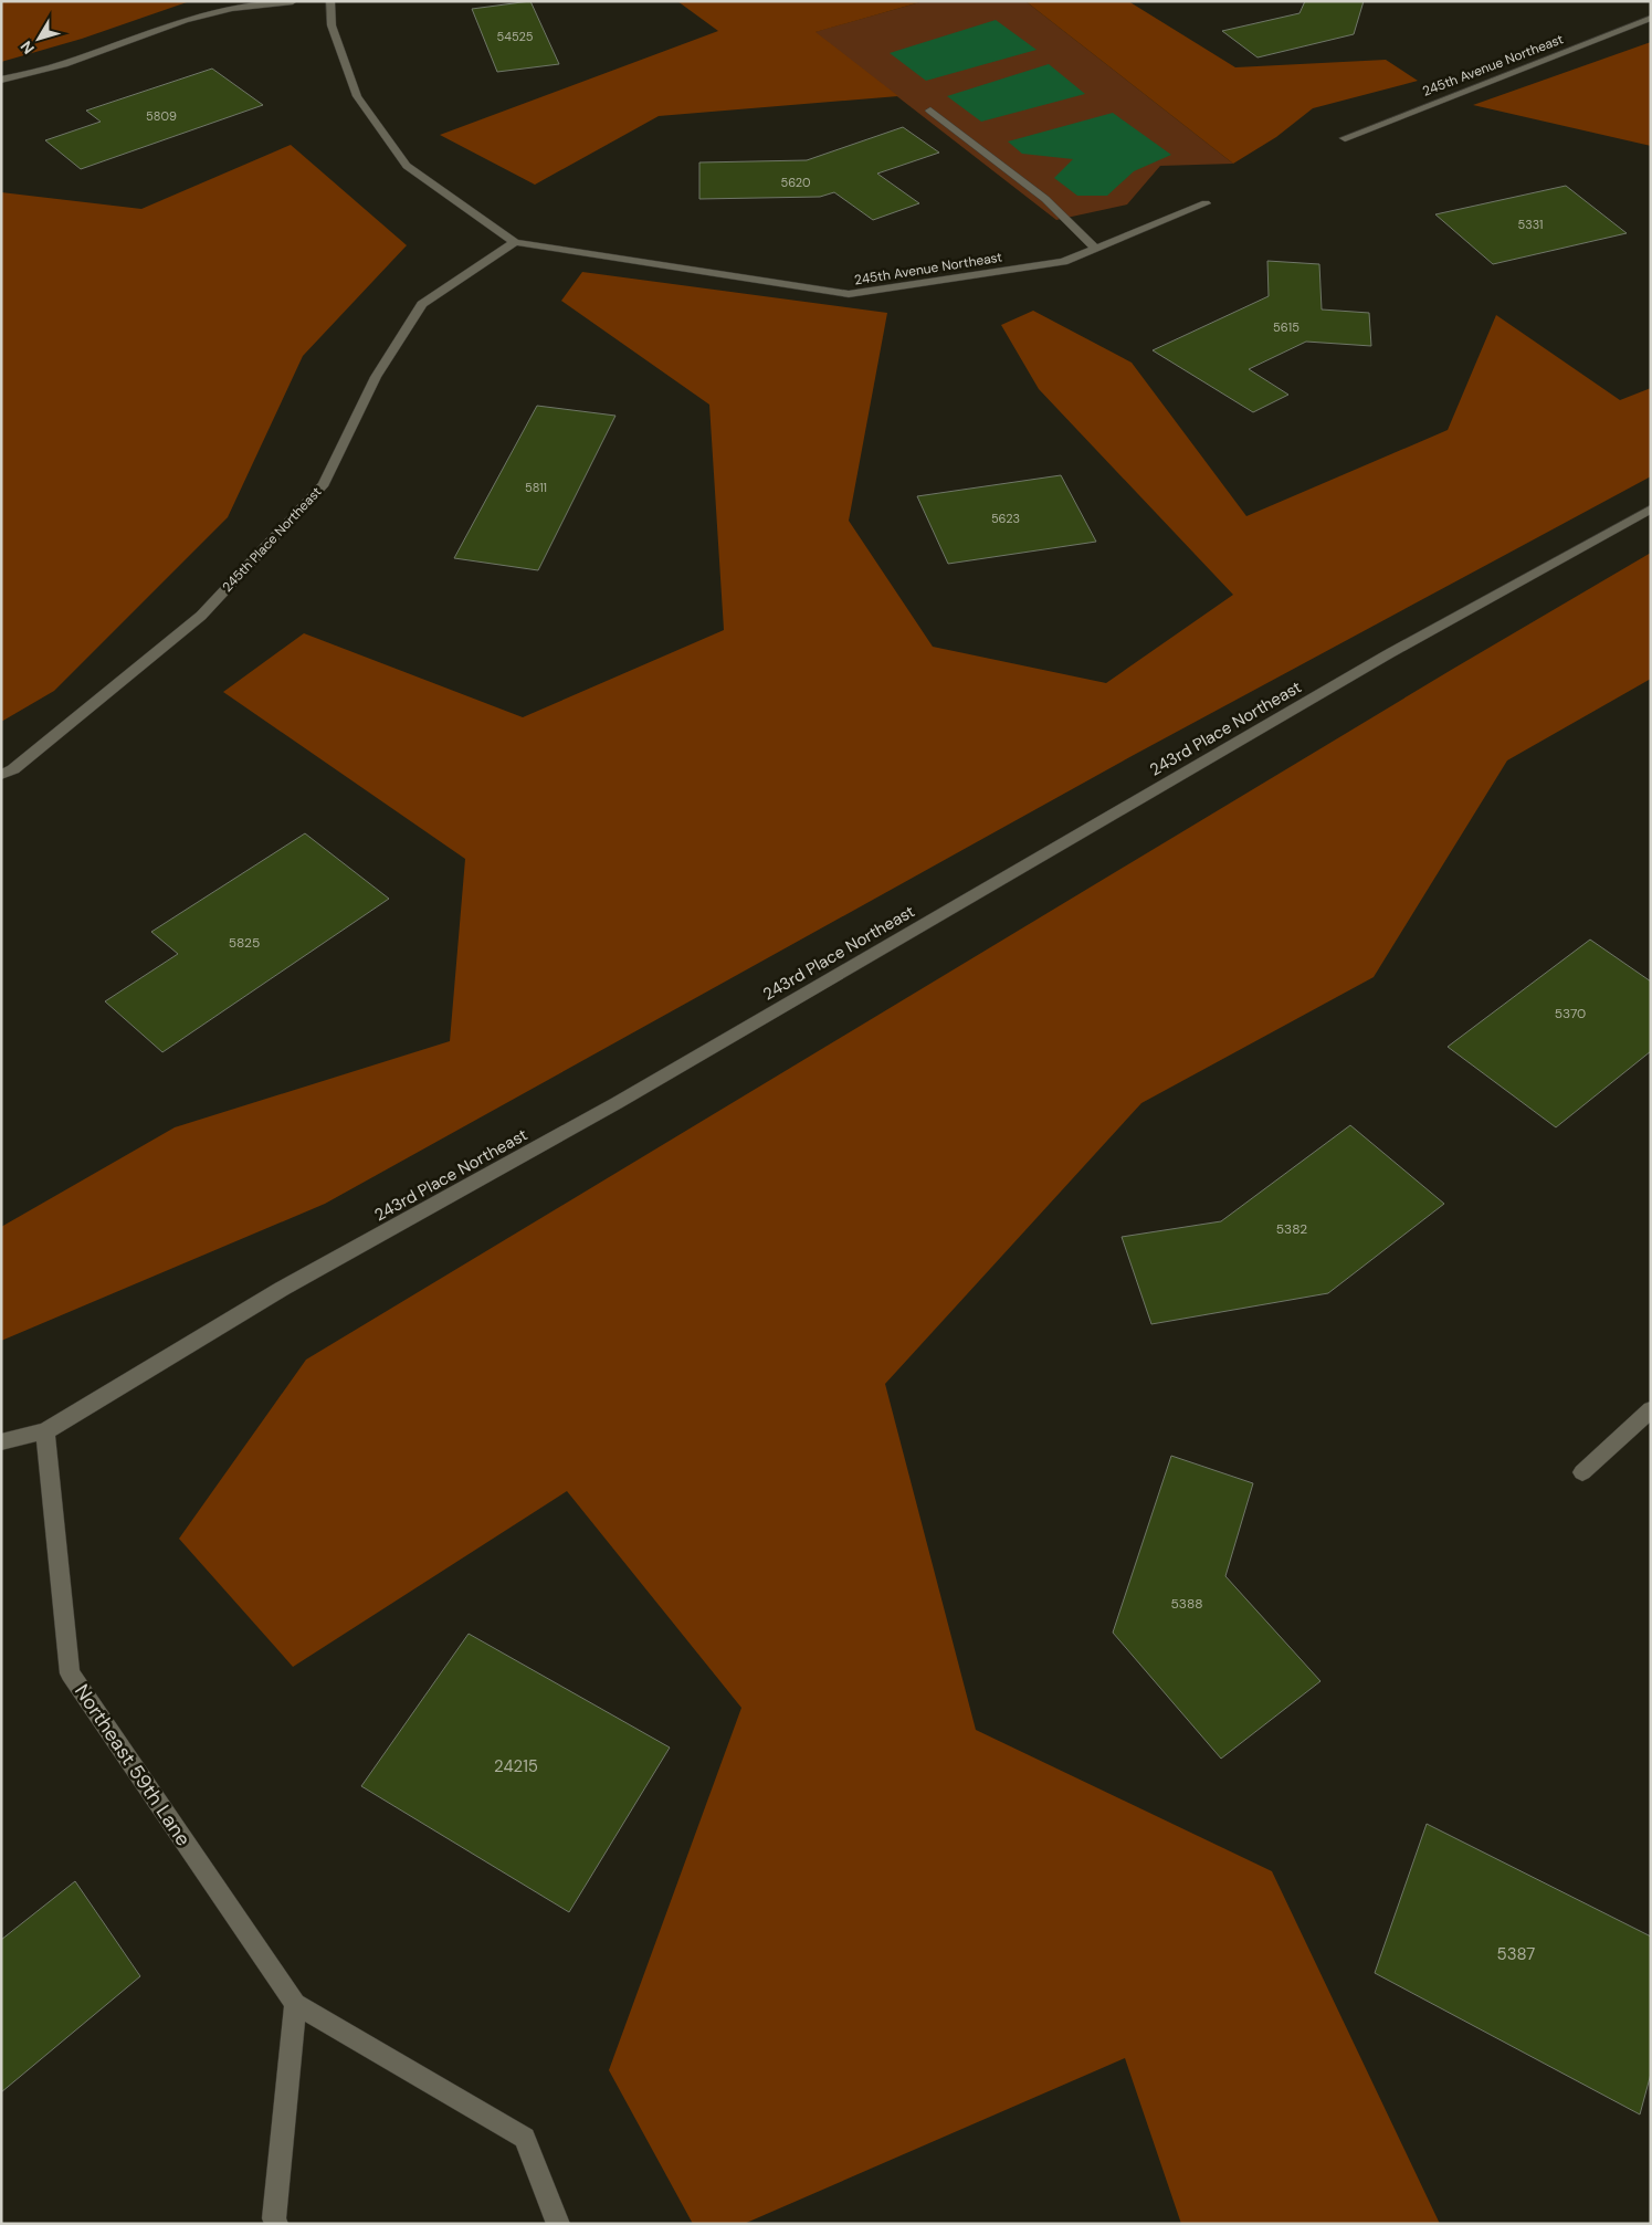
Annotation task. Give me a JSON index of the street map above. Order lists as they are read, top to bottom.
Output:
{
  "streets": {
    "street": [
      "245th Avenue Northeast",
      "245th Place Northeast",
      "243rd Place Northeast",
      "Northeast 59th Lane"
    ]
  },
  "crossings": [
    ["245th Avenue Northeast", "245th Place Northeast"],
    ["243rd Place Northeast", "Northeast 59th Lane"]
  ],
  "house_numbers": [
    "54525",
    "5809",
    "5620",
    "5331",
    "5615",
    "5811",
    "5623",
    "5825",
    "5370",
    "5382",
    "5388",
    "24215",
    "5387"
  ],
  "north": "bottom left"
}
